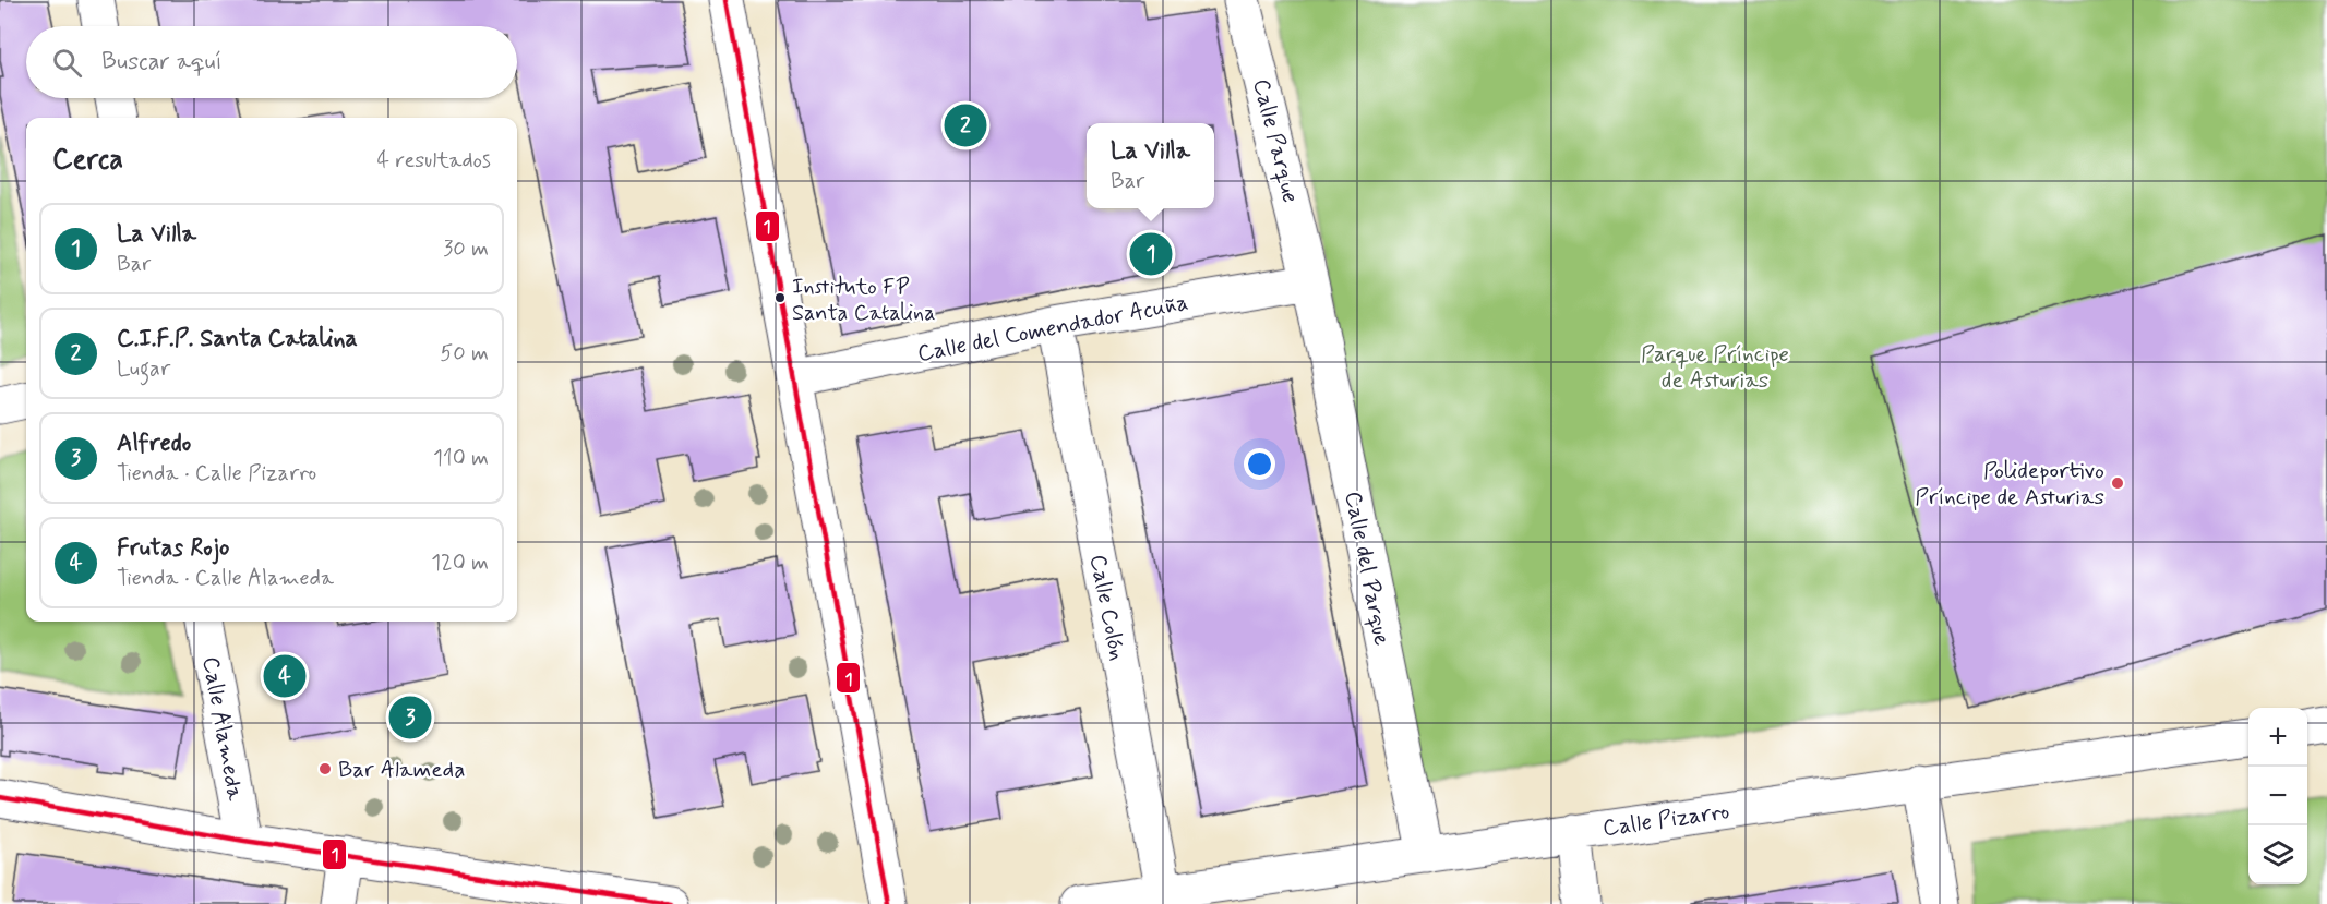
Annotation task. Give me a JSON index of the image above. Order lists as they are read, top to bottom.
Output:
{
  "streets": {
    "street": [
      "Calle Parque",
      "Calle del Comendador Acuña",
      "Calle del Parque",
      "Calle Colón",
      "Calle Alameda",
      "Calle Pizarro"
    ]
  },
  "crossings": [
    ["Calle Parque", "Calle del Comendador Acuña"],
    ["Calle Parque", "Calle del Parque"],
    ["Calle del Comendador Acuña", "Calle del Parque"],
    ["Calle del Comendador Acuña", "Calle Colón"],
    ["Calle del Parque", "Calle Pizarro"],
    ["Calle Colón", "Calle Pizarro"]
  ],
  "parks": ["Parque Príncipe de Asturias"],
  "places": ["Instituto FP Santa Catalina", "Polideportivo Príncipe de Asturias", "Bar Alameda"],
  "lines": ["transit line 1"],
  "page": {
    "search": "Buscar aquí",
    "pins": [
      "2",
      "1",
      "4",
      "3"
    ],
    "heading": ["Cerca", "4 resultados"],
    "popup": ["La Villa", "Bar"],
    "list": [
      {
        "mark": "1",
        "name": "La Villa",
        "note": "Bar",
        "value": "30 m"
      },
      {
        "mark": "2",
        "name": "C.I.F.P. Santa Catalina",
        "note": "Lugar",
        "value": "50 m"
      },
      {
        "mark": "3",
        "name": "Alfredo",
        "note": "Tienda · Calle Pizarro",
        "value": "110 m"
      },
      {
        "mark": "4",
        "name": "Frutas Rojo",
        "note": "Tienda · Calle Alameda",
        "value": "120 m"
      }
    ],
    "map_buttons": ["+", "−"]
  }
}
